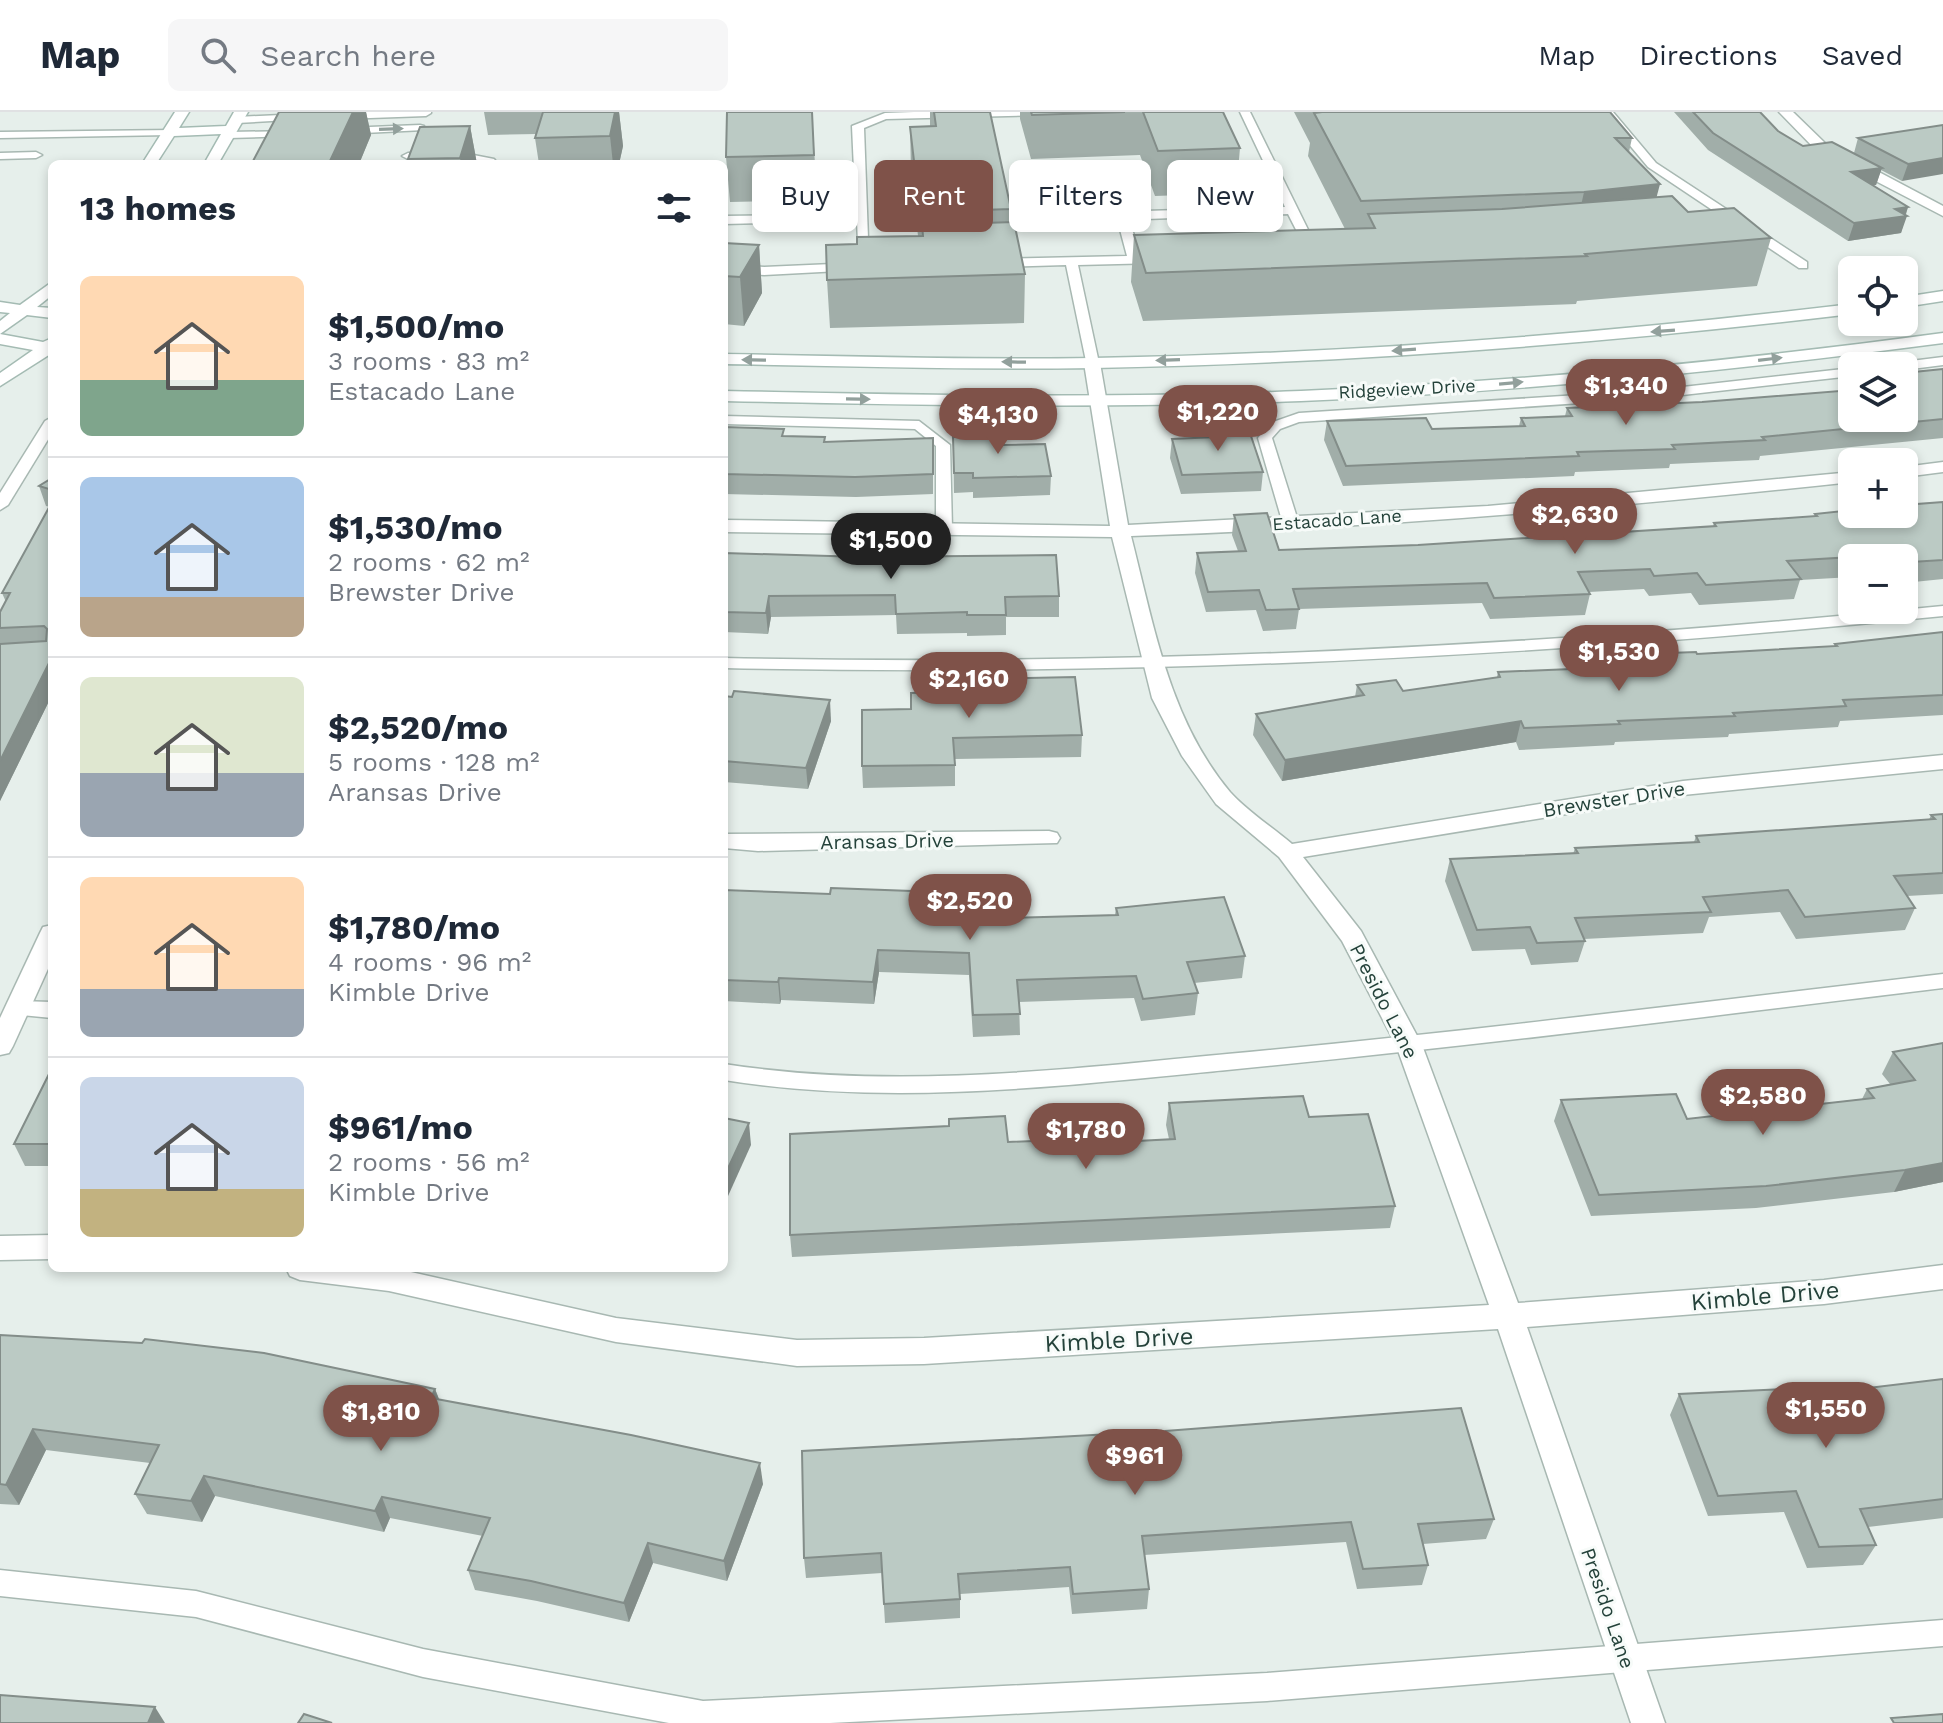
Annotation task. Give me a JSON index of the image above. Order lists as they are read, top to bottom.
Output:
{
  "streets": {
    "street": [
      "Ridgeview Drive",
      "Estacado Lane",
      "Brewster Drive",
      "Aransas Drive",
      "Presido Lane",
      "Kimble Drive"
    ]
  },
  "crossings": [
    ["Ridgeview Drive", "Presido Lane"],
    ["Estacado Lane", "Presido Lane"],
    ["Brewster Drive", "Presido Lane"],
    ["Presido Lane", "Kimble Drive"]
  ],
  "page": {
    "header": "Map",
    "search": "Search here",
    "nav": ["Map", "Directions", "Saved"],
    "chip": [
      "Buy",
      "Rent",
      "Filters",
      "New"
    ],
    "heading": "13 homes",
    "map_buttons": ["+", "−"],
    "list": [
      {
        "name": "$1,500/mo",
        "note": "3 rooms · 83 m² · Estacado Lane"
      },
      {
        "name": "$1,530/mo",
        "note": "2 rooms · 62 m² · Brewster Drive"
      },
      {
        "name": "$2,520/mo",
        "note": "5 rooms · 128 m² · Aransas Drive"
      },
      {
        "name": "$1,780/mo",
        "note": "4 rooms · 96 m² · Kimble Drive"
      },
      {
        "name": "$961/mo",
        "note": "2 rooms · 56 m² · Kimble Drive"
      }
    ],
    "price": [
      "$1,340",
      "$1,220",
      "$4,130",
      "$2,630",
      "$1,500",
      "$1,530",
      "$2,160",
      "$2,520",
      "$2,580",
      "$1,780",
      "$1,550",
      "$1,810",
      "$961"
    ]
  }
}
